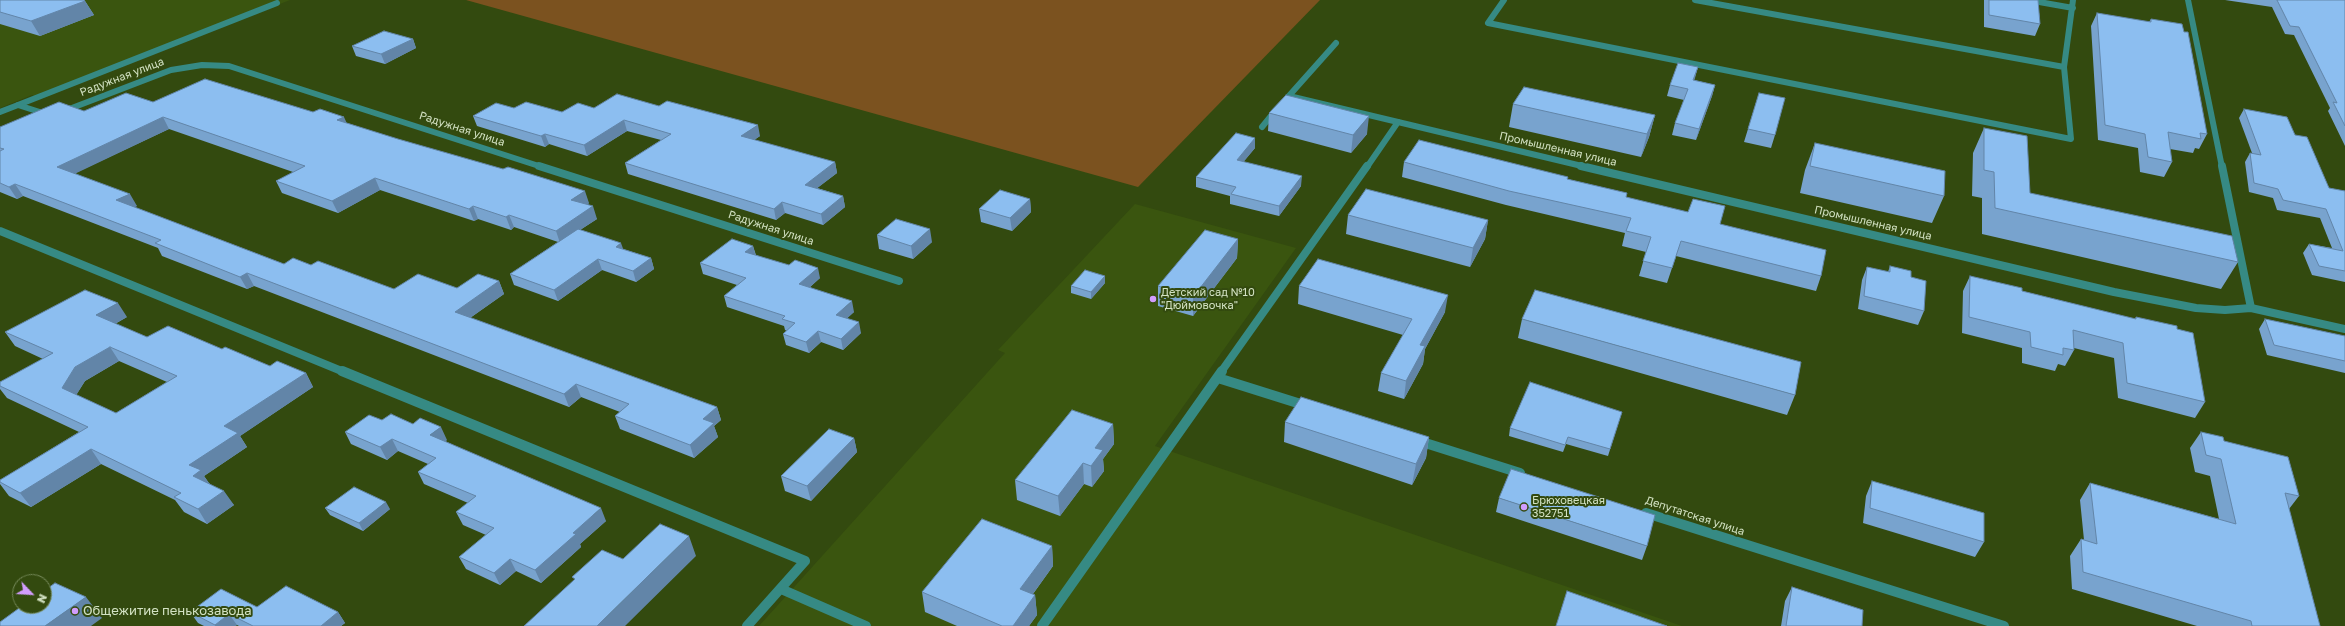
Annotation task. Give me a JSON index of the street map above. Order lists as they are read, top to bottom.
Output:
{
  "streets": {
    "street": ["Радужная улица", "Промышленная улица", "Депутатская улица"]
  },
  "places": ["Детский сад №10 \"Дюймовочка\"", "Брюховецкая 352751", "Общежитие пенькозавода"],
  "north": "bottom right"
}
